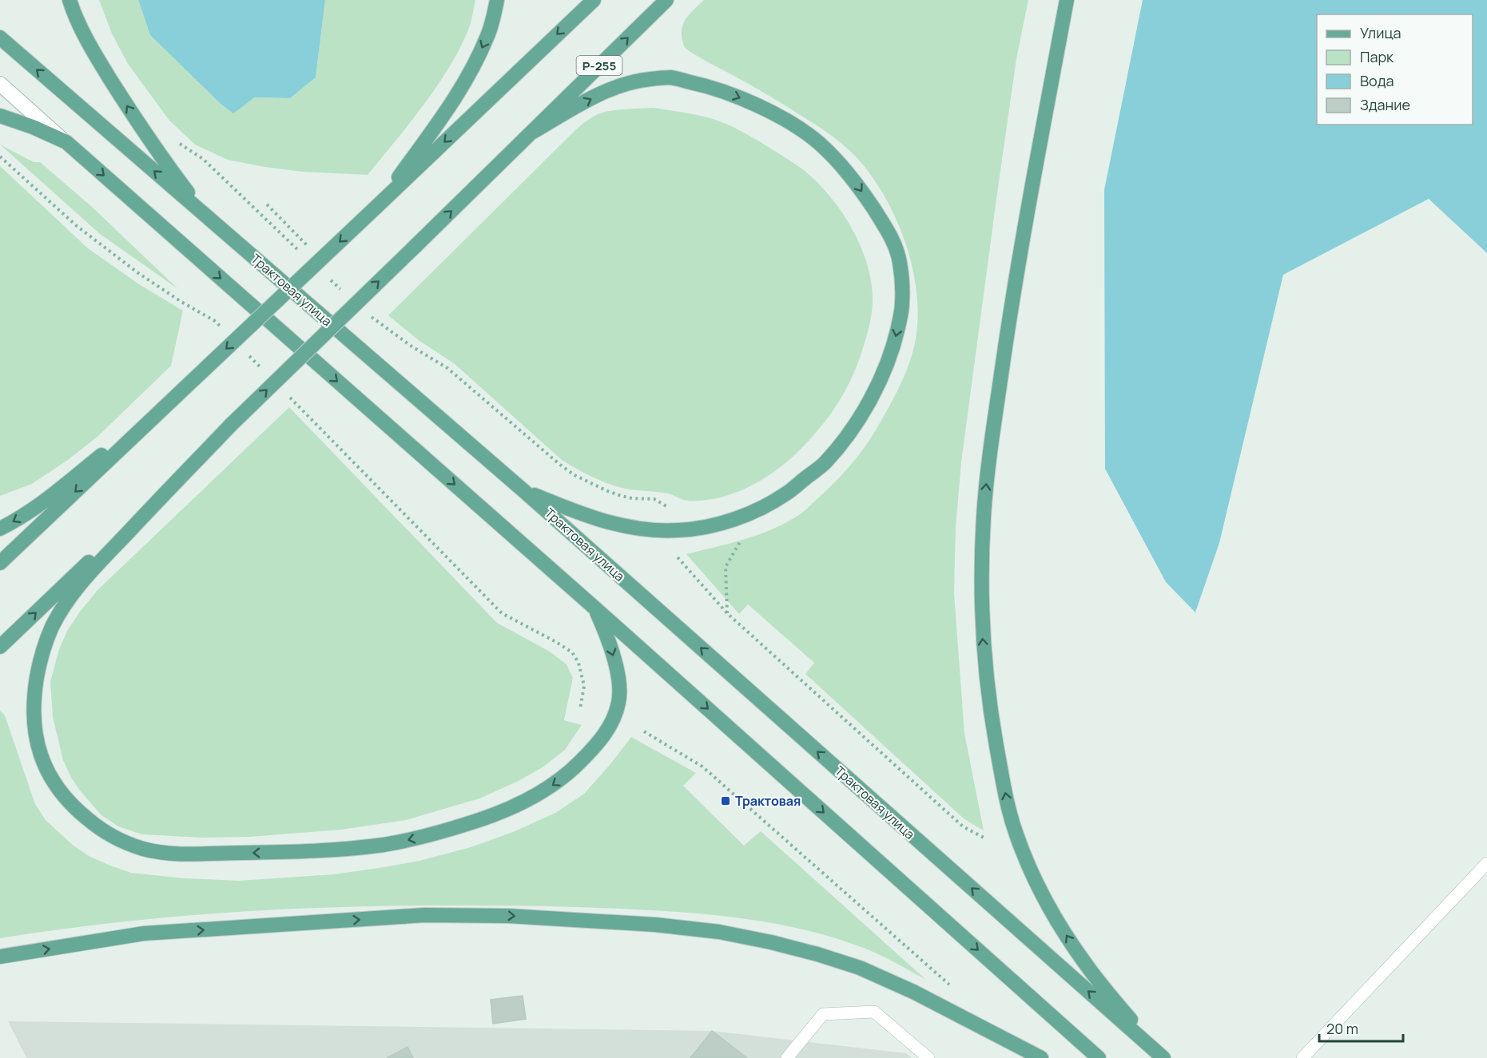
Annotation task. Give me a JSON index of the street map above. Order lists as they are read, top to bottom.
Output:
{
  "streets": {
    "main road": ["Р-255", "Трактовая улица"]
  },
  "places": {
    "transit": ["Трактовая"]
  },
  "legend": [
    "Улица",
    "Парк",
    "Вода",
    "Здание"
  ],
  "scale_bar": "20 m"
}
